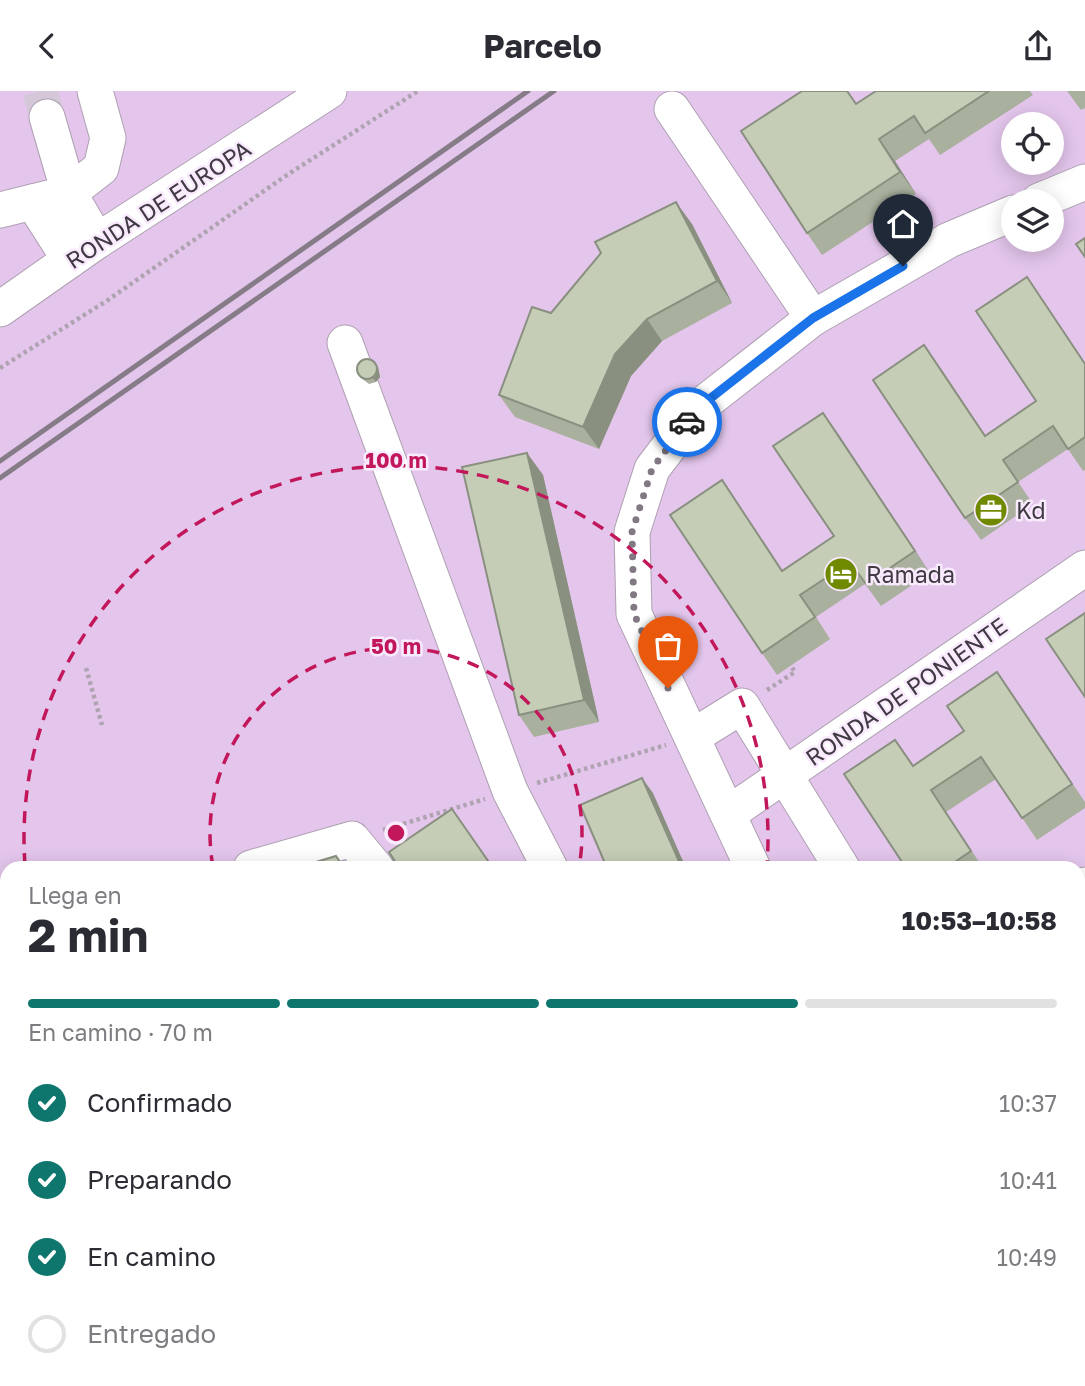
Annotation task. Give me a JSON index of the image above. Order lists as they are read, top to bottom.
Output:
{
  "streets": {
    "street": ["RONDA DE EUROPA", "RONDA DE PONIENTE"]
  },
  "places": {
    "office": ["Kd"],
    "hotel": ["Ramada"]
  },
  "page": {
    "header": "Parcelo",
    "heading": ["2 min", "Llega en", "10:53–10:58"],
    "bar": "En camino · 70 m",
    "list": [
      ["Confirmado", "10:37"],
      ["Preparando", "10:41"],
      ["En camino", "10:49"],
      "Entregado"
    ]
  },
  "rings": ["100 m", "50 m"]
}
